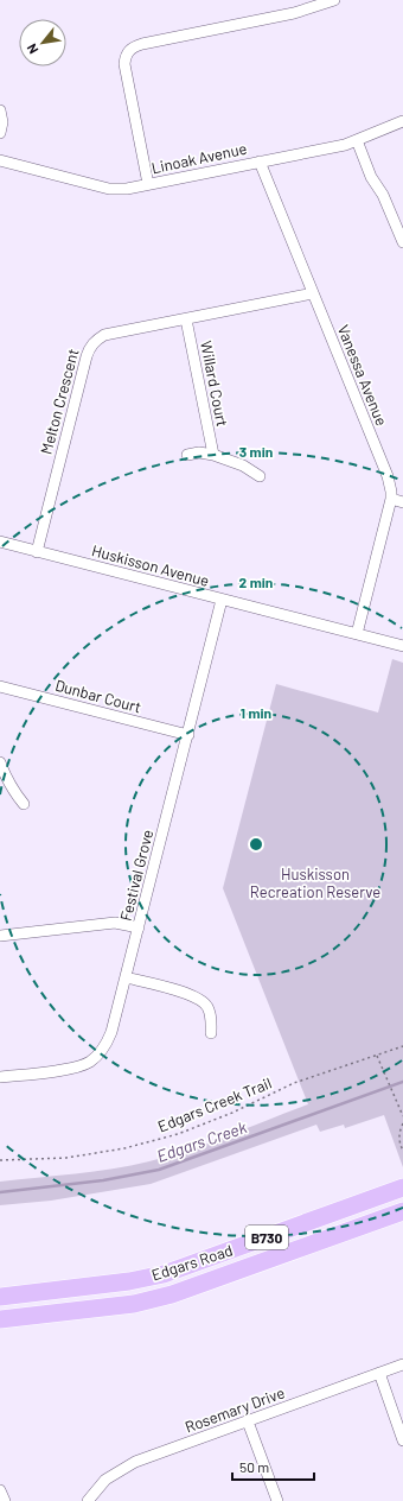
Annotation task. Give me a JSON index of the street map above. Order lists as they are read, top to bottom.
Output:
{
  "streets": {
    "main road": ["B730", "Edgars Road"],
    "street": [
      "Linoak Avenue",
      "Vanessa Avenue",
      "Willard Court",
      "Melton Crescent",
      "Huskisson Avenue",
      "Dunbar Court",
      "Festival Grove",
      "Rosemary Drive"
    ],
    "path": ["Edgars Creek Trail"]
  },
  "crossings": [
    ["Linoak Avenue", "Vanessa Avenue"],
    ["Vanessa Avenue", "Melton Crescent"],
    ["Vanessa Avenue", "Huskisson Avenue"],
    ["Willard Court", "Melton Crescent"],
    ["Melton Crescent", "Huskisson Avenue"],
    ["Huskisson Avenue", "Festival Grove"],
    ["Dunbar Court", "Festival Grove"]
  ],
  "water": ["Edgars Creek"],
  "parks": ["Huskisson Recreation Reserve"],
  "scale_bar": "50 m",
  "north": "bottom left",
  "rings": ["3 min", "2 min", "1 min"]
}
